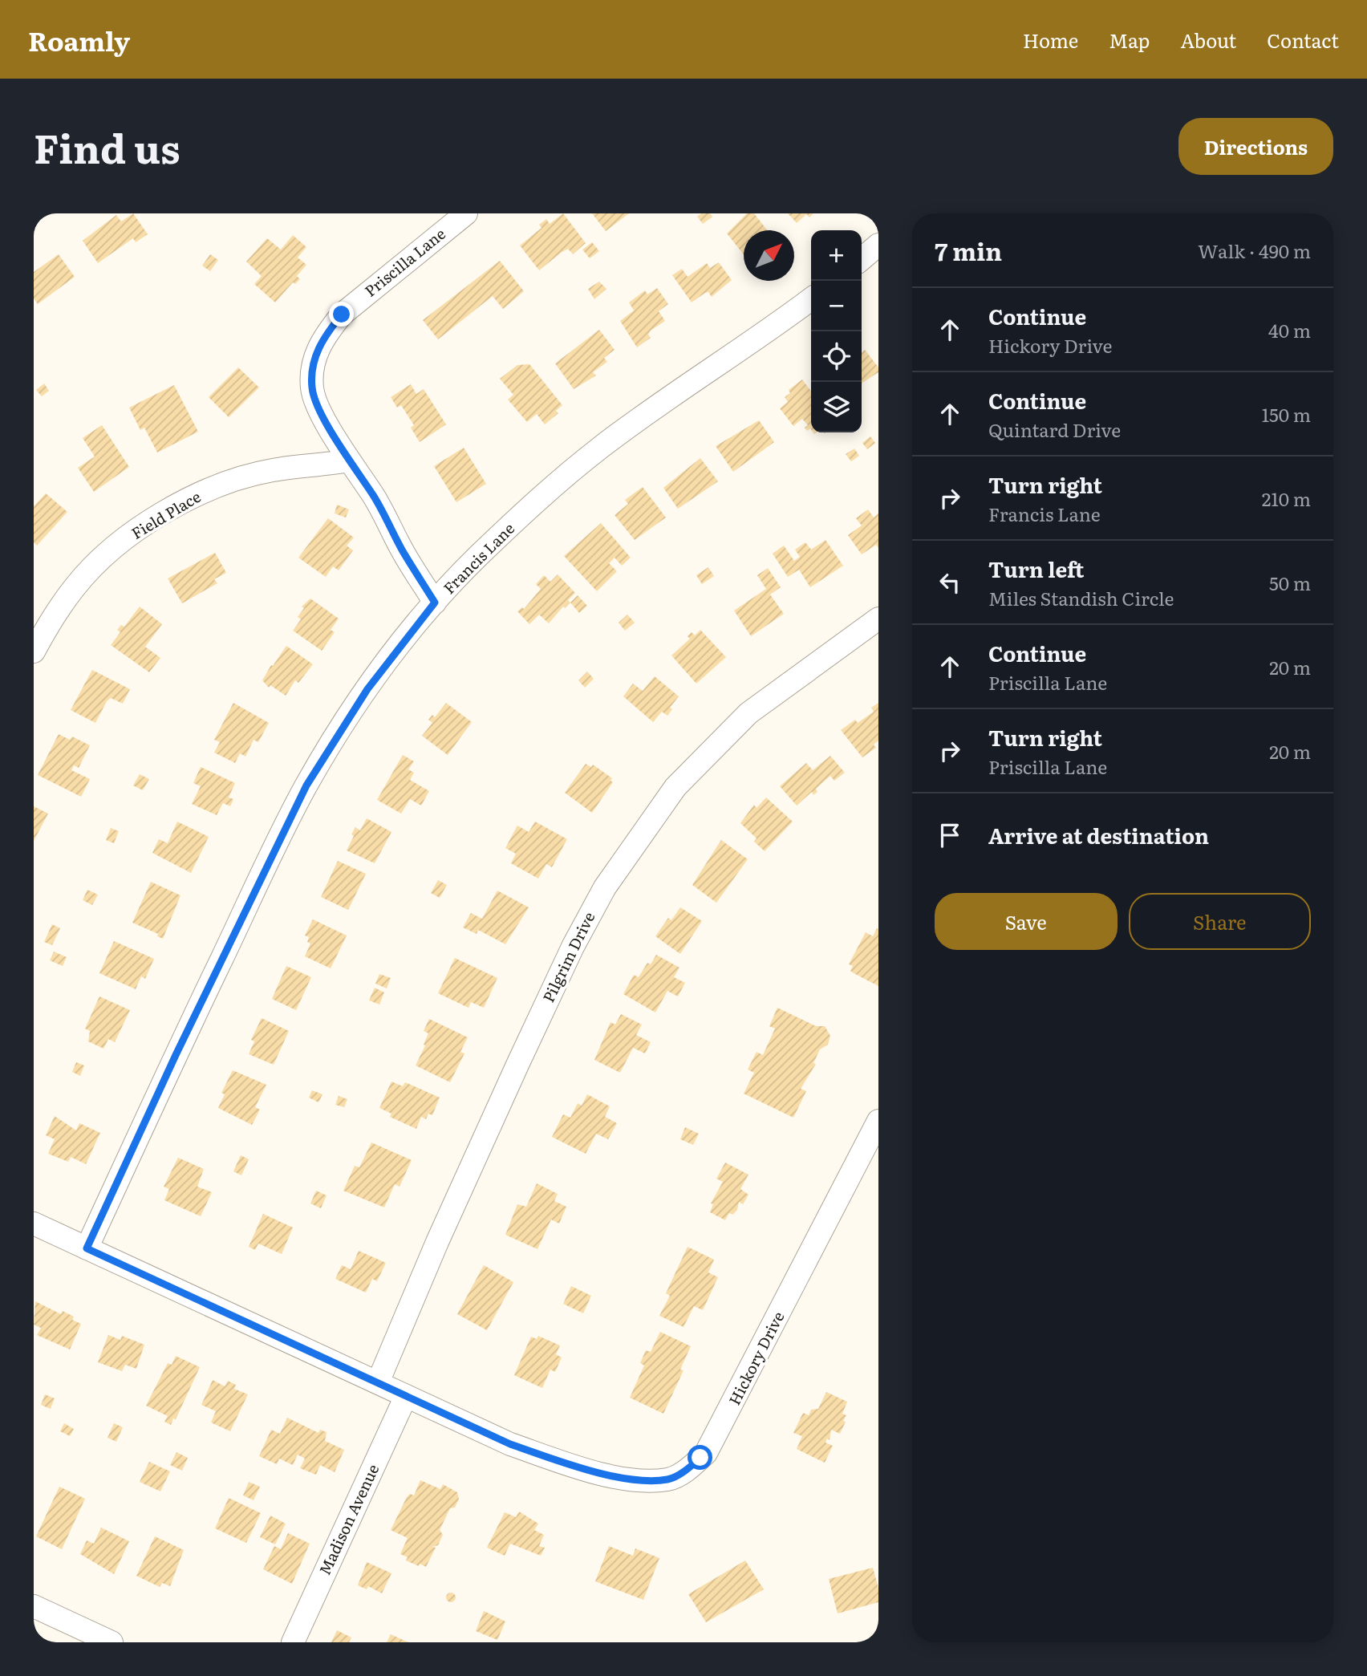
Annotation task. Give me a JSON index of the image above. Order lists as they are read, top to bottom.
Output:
{
  "streets": {
    "street": [
      "Priscilla Lane",
      "Field Place",
      "Francis Lane",
      "Pilgrim Drive",
      "Hickory Drive",
      "Madison Avenue"
    ]
  },
  "crossings": [
    ["Priscilla Lane", "Field Place"],
    ["Priscilla Lane", "Francis Lane"],
    ["Francis Lane", "Hickory Drive"],
    ["Pilgrim Drive", "Hickory Drive"],
    ["Hickory Drive", "Madison Avenue"]
  ],
  "north": "top right",
  "page": {
    "header": "Roamly",
    "nav": [
      "Home",
      "Map",
      "About",
      "Contact"
    ],
    "title": "Find us",
    "buttons": [
      "Directions",
      ["Save", "Share"]
    ],
    "heading": ["7 min", "Walk · 490 m"],
    "map_buttons": ["+", "−"],
    "list": [
      ["Continue", "Hickory Drive", "40 m"],
      ["Continue", "Quintard Drive", "150 m"],
      ["Turn right", "Francis Lane", "210 m"],
      ["Turn left", "Miles Standish Circle", "50 m"],
      ["Continue", "Priscilla Lane", "20 m"],
      ["Turn right", "Priscilla Lane", "20 m"],
      "Arrive at destination"
    ]
  }
}
